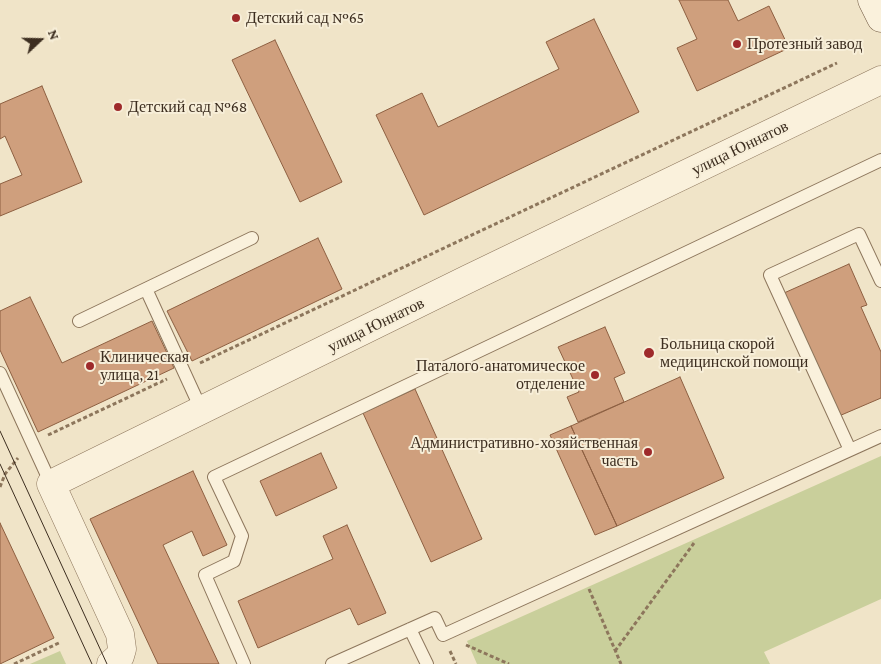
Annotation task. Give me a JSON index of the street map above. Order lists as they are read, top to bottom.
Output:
{
  "streets": {
    "street": ["улица Юннатов"]
  },
  "places": [
    "Детский сад №65",
    "Протезный завод",
    "Детский сад №68",
    "Больница скорой медицинской помощи",
    "Клиническая улица, 21",
    "Паталого-анатомическое отделение",
    "Административно-хозяйственная часть"
  ],
  "north": "right"
}
